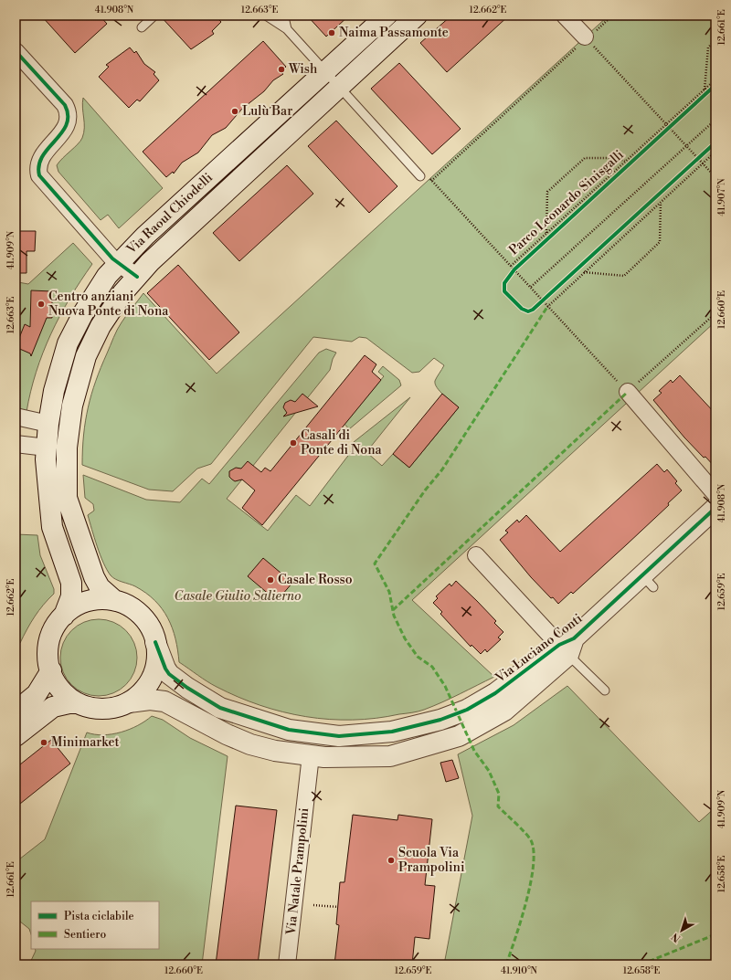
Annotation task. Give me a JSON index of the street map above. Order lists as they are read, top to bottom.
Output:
{
  "streets": {
    "main road": ["Via Raoul Chiodelli", "Via Luciano Conti"],
    "street": ["Via Natale Prampolini"],
    "cycle path": ["Parco Leonardo Sinisgalli"]
  },
  "crossings": [
    ["Via Raoul Chiodelli", "Via Luciano Conti"],
    ["Via Luciano Conti", "Via Natale Prampolini"]
  ],
  "parks": ["Casale Giulio Salierno"],
  "places": [
    "Naima Passamonte",
    "Wish",
    "Lulù Bar",
    "Centro anziani Nuova Ponte di Nona",
    "Casali di Ponte di Nona",
    "Casale Rosso",
    "Minimarket",
    "Scuola Via Prampolini"
  ],
  "legend": ["Pista ciclabile", "Sentiero"],
  "north": "bottom left",
  "coordinates": [
    "41.908°N",
    "12.663°E",
    "12.662°E",
    "12.661°E",
    "41.907°N",
    "41.909°N",
    "12.660°E",
    "12.659°E",
    "12.658°E",
    "41.910°N"
  ]
}
